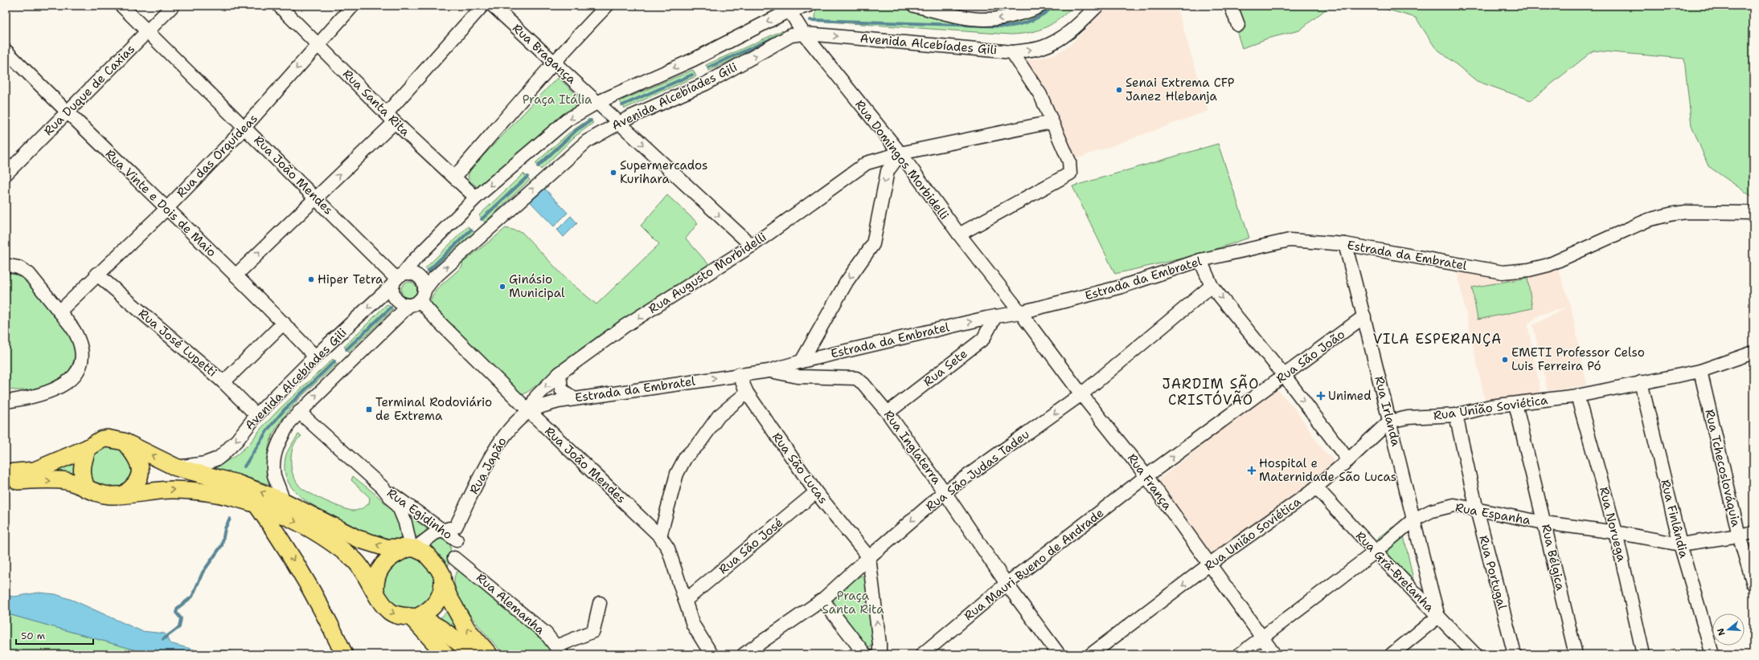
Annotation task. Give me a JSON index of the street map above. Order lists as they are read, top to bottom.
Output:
{
  "streets": {
    "street": [
      "Avenida Alcebíades Gili",
      "Rua Bragança",
      "Rua Duque de Caxias",
      "Rua Santa Rita",
      "Rua das Orquídeas",
      "Rua Domingos Morbidelli",
      "Rua João Mendes",
      "Rua Vinte e Dois de Maio",
      "Estrada da Embratel",
      "Rua Augusto Morbidelli",
      "Rua José Lupetti",
      "Rua São João",
      "Rua Sete",
      "Rua União Soviética",
      "Rua Irlanda",
      "Rua Inglaterra",
      "Rua Japão",
      "Rua São Lucas",
      "Rua Tchecoslováquia",
      "Rua São Judas Tadeu",
      "Rua França",
      "Rua Egidinho",
      "Rua Espanha",
      "Rua Finlândia",
      "Rua Noruega",
      "Rua São José",
      "Rua Bélgica",
      "Rua Mauri Bueno de Andrade",
      "Rua Grã-Bretanha",
      "Rua Portugal",
      "Rua Alemanha"
    ]
  },
  "crossings": [
    ["Avenida Alcebíades Gili", "Rua Bragança"],
    ["Avenida Alcebíades Gili", "Rua Santa Rita"],
    ["Avenida Alcebíades Gili", "Rua Domingos Morbidelli"],
    ["Avenida Alcebíades Gili", "Rua João Mendes"],
    ["Avenida Alcebíades Gili", "Rua Vinte e Dois de Maio"],
    ["Avenida Alcebíades Gili", "Rua José Lupetti"],
    ["Rua Bragança", "Rua Augusto Morbidelli"],
    ["Rua Duque de Caxias", "Rua João Mendes"],
    ["Rua Duque de Caxias", "Rua Vinte e Dois de Maio"],
    ["Rua Santa Rita", "Rua das Orquídeas"],
    ["Rua das Orquídeas", "Rua João Mendes"],
    ["Rua das Orquídeas", "Rua Vinte e Dois de Maio"],
    ["Rua das Orquídeas", "Rua José Lupetti"],
    ["Rua Domingos Morbidelli", "Estrada da Embratel"],
    ["Rua Domingos Morbidelli", "Rua Augusto Morbidelli"],
    ["Rua Domingos Morbidelli", "Rua França"],
    ["Rua João Mendes", "Estrada da Embratel"],
    ["Rua João Mendes", "Rua Augusto Morbidelli"],
    ["Rua João Mendes", "Rua Japão"],
    ["Rua João Mendes", "Rua São José"],
    ["Estrada da Embratel", "Rua Augusto Morbidelli"],
    ["Estrada da Embratel", "Rua Sete"],
    ["Estrada da Embratel", "Rua Irlanda"],
    ["Estrada da Embratel", "Rua Inglaterra"],
    ["Estrada da Embratel", "Rua Japão"],
    ["Estrada da Embratel", "Rua São Lucas"],
    ["Estrada da Embratel", "Rua França"],
    ["Rua Augusto Morbidelli", "Rua Japão"],
    ["Rua São João", "Rua Irlanda"],
    ["Rua São João", "Rua França"],
    ["Rua São João", "Rua Mauri Bueno de Andrade"],
    ["Rua Sete", "Rua Inglaterra"],
    ["Rua União Soviética", "Rua Irlanda"],
    ["Rua União Soviética", "Rua Tchecoslováquia"],
    ["Rua União Soviética", "Rua França"],
    ["Rua União Soviética", "Rua Finlândia"],
    ["Rua União Soviética", "Rua Noruega"],
    ["Rua União Soviética", "Rua Bélgica"],
    ["Rua União Soviética", "Rua Grã-Bretanha"],
    ["Rua União Soviética", "Rua Portugal"],
    ["Rua Irlanda", "Rua Espanha"],
    ["Rua Irlanda", "Rua Grã-Bretanha"],
    ["Rua Inglaterra", "Rua São Judas Tadeu"],
    ["Rua Inglaterra", "Rua Mauri Bueno de Andrade"],
    ["Rua São Lucas", "Rua São Judas Tadeu"],
    ["Rua São Lucas", "Rua São José"],
    ["Rua Tchecoslováquia", "Rua Espanha"],
    ["Rua São Judas Tadeu", "Rua França"],
    ["Rua França", "Rua Espanha"],
    ["Rua França", "Rua Mauri Bueno de Andrade"],
    ["Rua Espanha", "Rua Finlândia"],
    ["Rua Espanha", "Rua Noruega"],
    ["Rua Espanha", "Rua Bélgica"],
    ["Rua Espanha", "Rua Grã-Bretanha"],
    ["Rua Espanha", "Rua Portugal"]
  ],
  "one_way": [
    "Rua Bragança",
    "Rua Augusto Morbidelli",
    "Rua São João",
    "Rua São Judas Tadeu"
  ],
  "districts": ["VILA ESPERANÇA", "JARDIM SÃO CRISTÓVÃO"],
  "parks": ["Praça Itália", "Praça Santa Rita"],
  "places": {
    "other": [
      "Senai Extrema CFP Janez Hlebanja",
      "Supermercados Kurihara",
      "Hiper Tetra",
      "Ginásio Municipal",
      "EMETI Professor Celso Luis Ferreira Pó"
    ],
    "health": ["Unimed", "Hospital e Maternidade São Lucas"],
    "transit": ["Terminal Rodoviário de Extrema"]
  },
  "scale_bar": "50 m",
  "north": "left"
}
